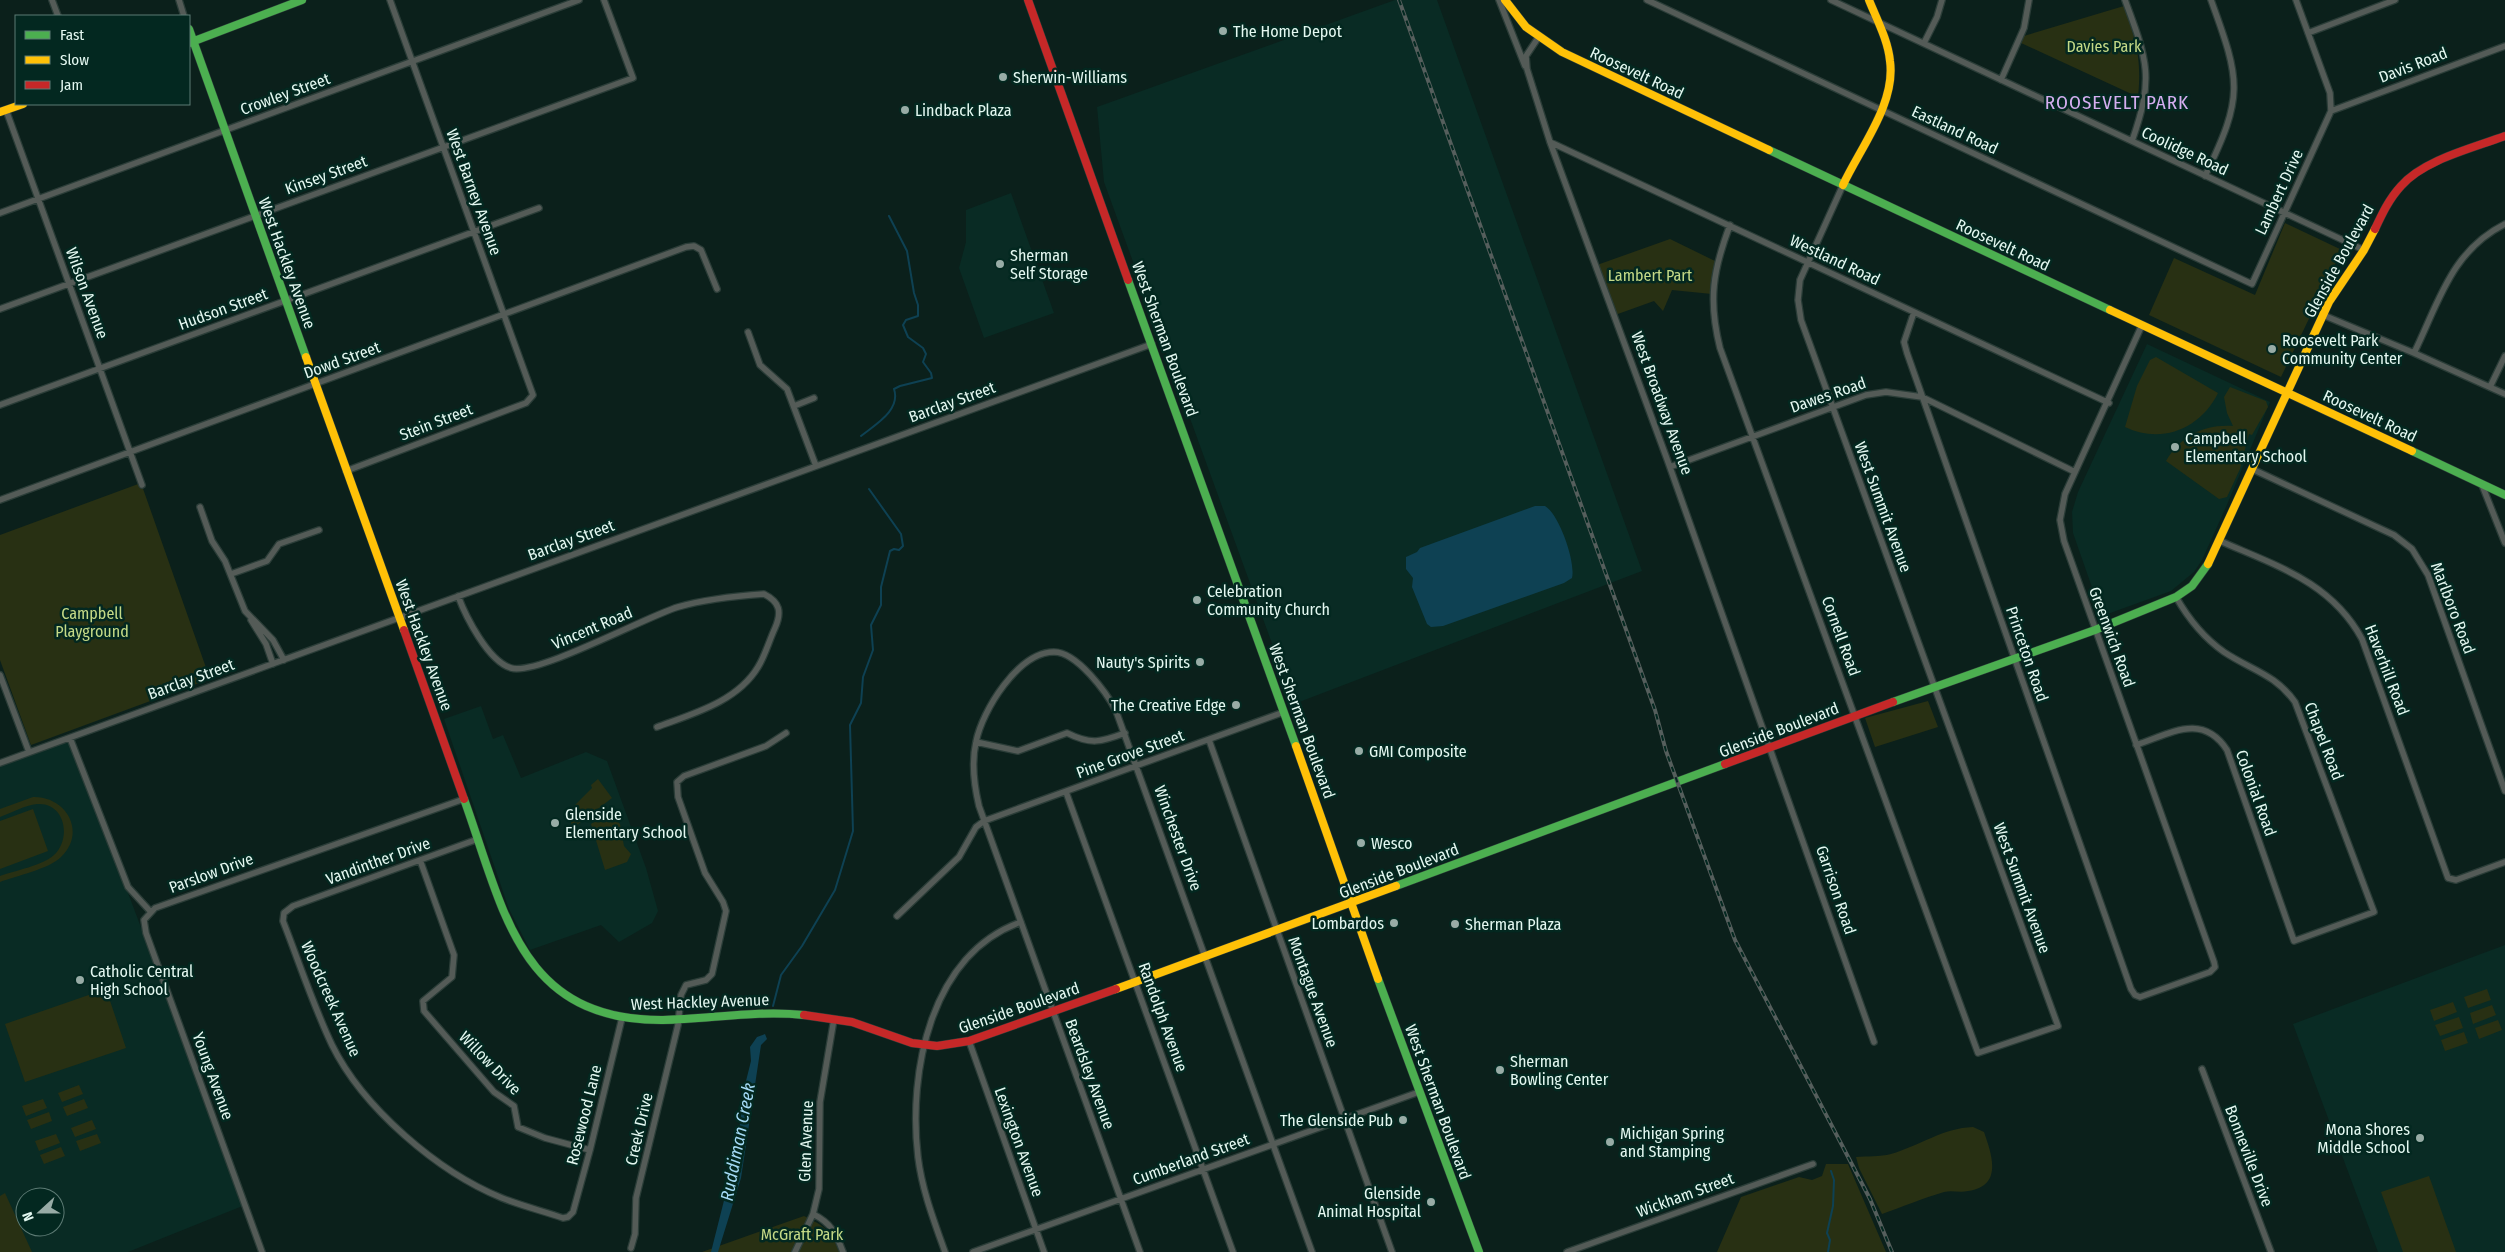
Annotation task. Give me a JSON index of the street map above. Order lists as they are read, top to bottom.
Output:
{
  "streets": {
    "street": [
      "Davis Road",
      "Roosevelt Road",
      "Crowley Street",
      "Eastland Road",
      "Coolidge Road",
      "Kinsey Street",
      "West Barney Avenue",
      "Lambert Drive",
      "Westland Road",
      "Glenside Boulevard",
      "West Hackley Avenue",
      "Wilson Avenue",
      "Hudson Street",
      "West Sherman Boulevard",
      "Dowd Street",
      "Dawes Road",
      "Barclay Street",
      "West Broadway Avenue",
      "Stein Street",
      "West Summit Avenue",
      "Marlboro Road",
      "Vincent Road",
      "Cornell Road",
      "Greenwich Road",
      "Princeton Road",
      "Haverhill Road",
      "Chapel Road",
      "Pine Grove Street",
      "Colonial Road",
      "Winchester Drive",
      "Vandinther Drive",
      "Parslow Drive",
      "Garrison Road",
      "Montague Avenue",
      "Woodcreek Avenue",
      "Randolph Avenue",
      "Willow Drive",
      "Beardsley Avenue",
      "Young Avenue",
      "Rosewood Lane",
      "Creek Drive",
      "Glen Avenue",
      "Lexington Avenue",
      "Bonneville Drive",
      "Cumberland Street",
      "Wickham Street"
    ]
  },
  "crossings": [
    ["Davis Road", "Lambert Drive"],
    ["Roosevelt Road", "Glenside Boulevard"],
    ["Roosevelt Road", "West Summit Avenue"],
    ["Roosevelt Road", "Greenwich Road"],
    ["Crowley Street", "West Barney Avenue"],
    ["Crowley Street", "West Hackley Avenue"],
    ["Crowley Street", "Wilson Avenue"],
    ["Eastland Road", "Lambert Drive"],
    ["Eastland Road", "West Summit Avenue"],
    ["Coolidge Road", "Lambert Drive"],
    ["Coolidge Road", "Glenside Boulevard"],
    ["Coolidge Road", "West Summit Avenue"],
    ["Kinsey Street", "West Barney Avenue"],
    ["Kinsey Street", "West Hackley Avenue"],
    ["Kinsey Street", "Wilson Avenue"],
    ["West Barney Avenue", "Hudson Street"],
    ["West Barney Avenue", "Dowd Street"],
    ["West Barney Avenue", "Stein Street"],
    ["Westland Road", "West Broadway Avenue"],
    ["Westland Road", "West Summit Avenue"],
    ["Westland Road", "Cornell Road"],
    ["Westland Road", "Greenwich Road"],
    ["Westland Road", "Princeton Road"],
    ["Glenside Boulevard", "West Hackley Avenue"],
    ["Glenside Boulevard", "West Sherman Boulevard"],
    ["Glenside Boulevard", "West Broadway Avenue"],
    ["Glenside Boulevard", "West Summit Avenue"],
    ["Glenside Boulevard", "Marlboro Road"],
    ["Glenside Boulevard", "Cornell Road"],
    ["Glenside Boulevard", "Greenwich Road"],
    ["Glenside Boulevard", "Princeton Road"],
    ["Glenside Boulevard", "Haverhill Road"],
    ["Glenside Boulevard", "Chapel Road"],
    ["Glenside Boulevard", "Winchester Drive"],
    ["Glenside Boulevard", "Garrison Road"],
    ["Glenside Boulevard", "Montague Avenue"],
    ["Glenside Boulevard", "Randolph Avenue"],
    ["Glenside Boulevard", "Beardsley Avenue"],
    ["Glenside Boulevard", "Glen Avenue"],
    ["Glenside Boulevard", "Lexington Avenue"],
    ["West Hackley Avenue", "Hudson Street"],
    ["West Hackley Avenue", "Dowd Street"],
    ["West Hackley Avenue", "Barclay Street"],
    ["West Hackley Avenue", "Stein Street"],
    ["West Hackley Avenue", "Vandinther Drive"],
    ["West Hackley Avenue", "Parslow Drive"],
    ["West Hackley Avenue", "Rosewood Lane"],
    ["West Hackley Avenue", "Creek Drive"],
    ["West Hackley Avenue", "Glen Avenue"],
    ["Wilson Avenue", "Hudson Street"],
    ["Wilson Avenue", "Dowd Street"],
    ["West Sherman Boulevard", "Barclay Street"],
    ["West Sherman Boulevard", "Pine Grove Street"],
    ["West Sherman Boulevard", "Cumberland Street"],
    ["Dawes Road", "West Broadway Avenue"],
    ["Dawes Road", "West Summit Avenue"],
    ["Dawes Road", "Cornell Road"],
    ["Dawes Road", "Greenwich Road"],
    ["Dawes Road", "Princeton Road"],
    ["Barclay Street", "Vincent Road"],
    ["West Broadway Avenue", "Garrison Road"],
    ["West Summit Avenue", "Cornell Road"],
    ["Greenwich Road", "Princeton Road"],
    ["Greenwich Road", "Colonial Road"],
    ["Chapel Road", "Colonial Road"],
    ["Pine Grove Street", "Winchester Drive"],
    ["Pine Grove Street", "Montague Avenue"],
    ["Pine Grove Street", "Randolph Avenue"],
    ["Pine Grove Street", "Beardsley Avenue"],
    ["Winchester Drive", "Beardsley Avenue"],
    ["Winchester Drive", "Cumberland Street"],
    ["Vandinther Drive", "Woodcreek Avenue"],
    ["Vandinther Drive", "Willow Drive"],
    ["Parslow Drive", "Young Avenue"],
    ["Montague Avenue", "Cumberland Street"],
    ["Woodcreek Avenue", "Rosewood Lane"],
    ["Randolph Avenue", "Cumberland Street"],
    ["Willow Drive", "Rosewood Lane"],
    ["Beardsley Avenue", "Cumberland Street"],
    ["Lexington Avenue", "Cumberland Street"]
  ],
  "districts": ["ROOSEVELT PARK"],
  "water": ["Ruddiman Creek"],
  "parks": [
    "Davies Park",
    "Lambert Part",
    "Campbell Playground",
    "McGraft Park"
  ],
  "places": [
    "The Home Depot",
    "Sherwin-Williams",
    "Lindback Plaza",
    "Sherman Self Storage",
    "Roosevelt Park Community Center",
    "Campbell Elementary School",
    "Celebration Community Church",
    "Nauty's Spirits",
    "The Creative Edge",
    "GMI Composite",
    "Glenside Elementary School",
    "Wesco",
    "Lombardos",
    "Sherman Plaza",
    "Catholic Central High School",
    "Sherman Bowling Center",
    "The Glenside Pub",
    "Mona Shores Middle School",
    "Michigan Spring and Stamping",
    "Glenside Animal Hospital"
  ],
  "legend": ["Fast", "Slow", "Jam"],
  "north": "left"
}
